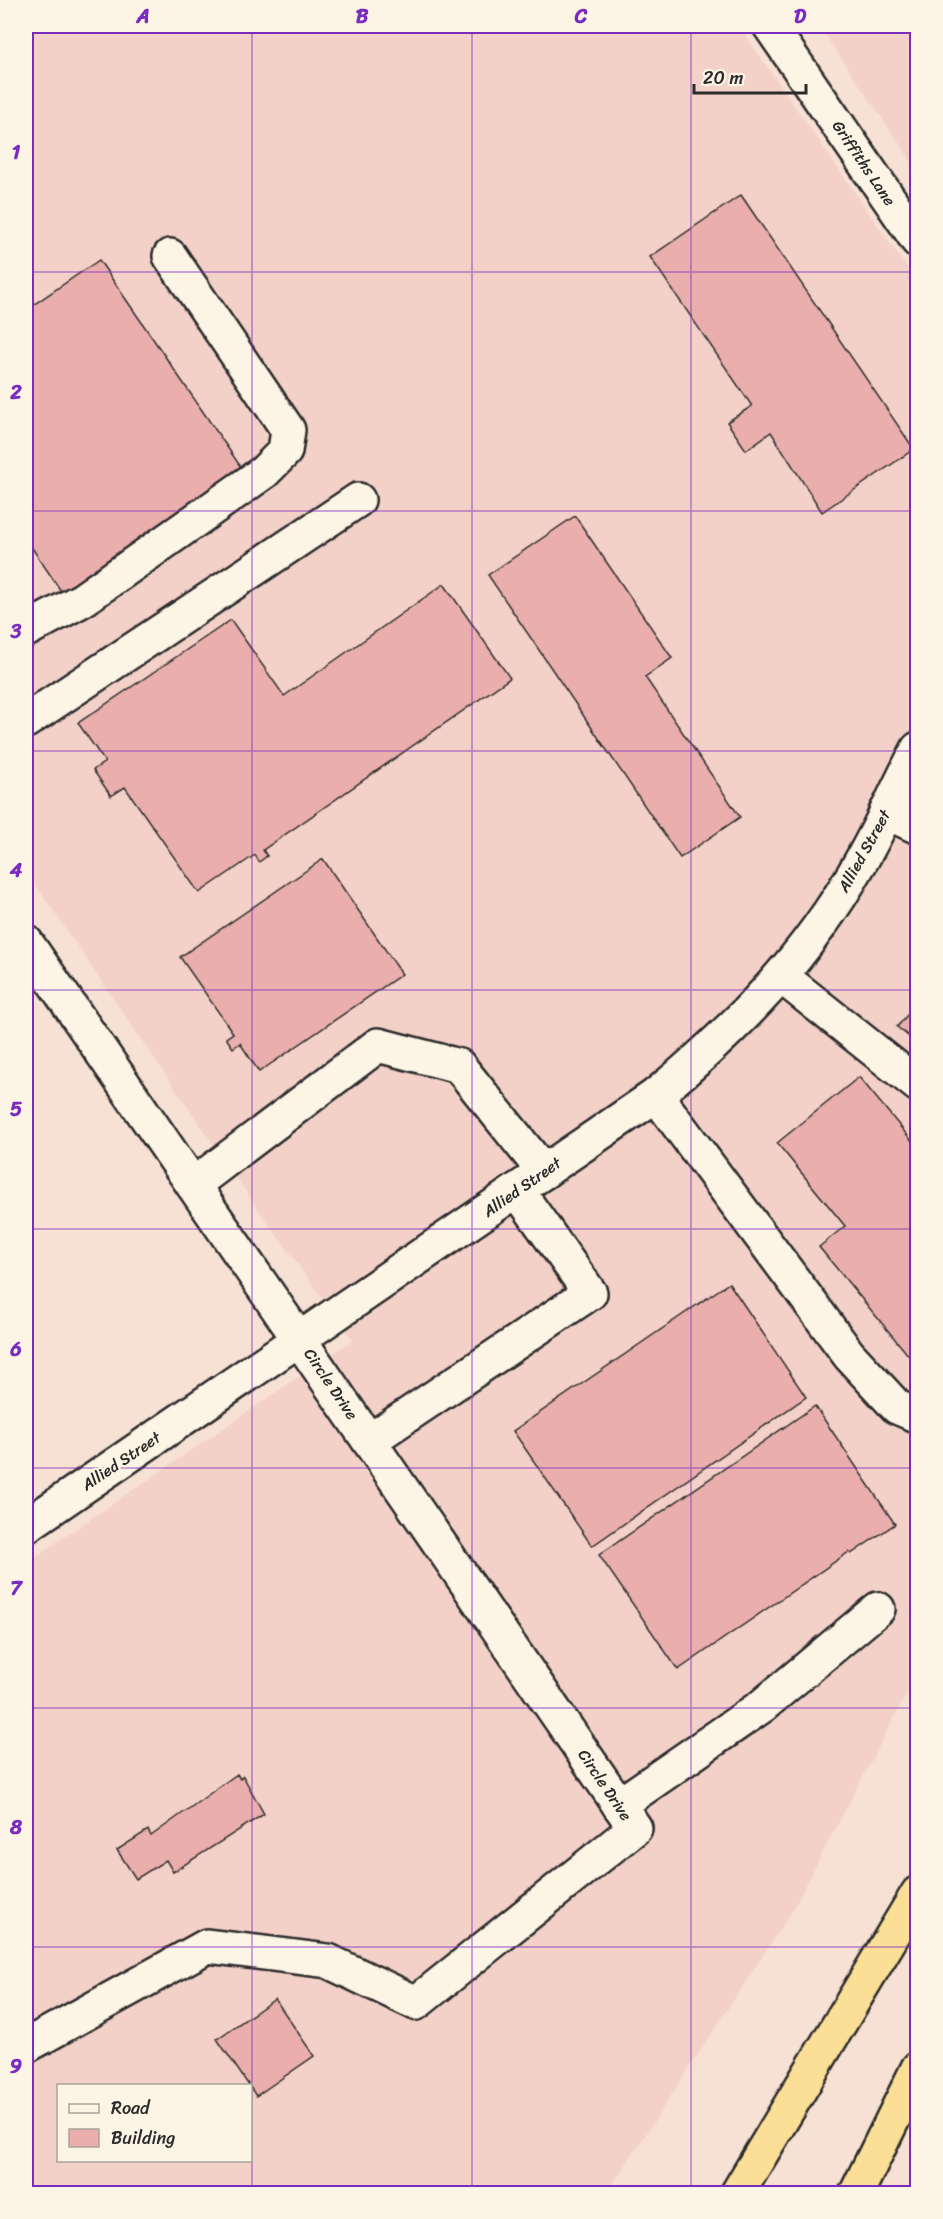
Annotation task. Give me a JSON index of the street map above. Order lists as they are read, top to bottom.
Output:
{
  "streets": {
    "street": ["Griffiths Lane", "Allied Street", "Circle Drive"]
  },
  "crossings": [
    ["Allied Street", "Circle Drive"]
  ],
  "legend": ["Road", "Building"],
  "scale_bar": "20 m",
  "grid": {
    "columns": [
      "A",
      "B",
      "C",
      "D"
    ],
    "rows": [
      "1",
      "2",
      "3",
      "4",
      "5",
      "6",
      "7",
      "8",
      "9"
    ]
  }
}
